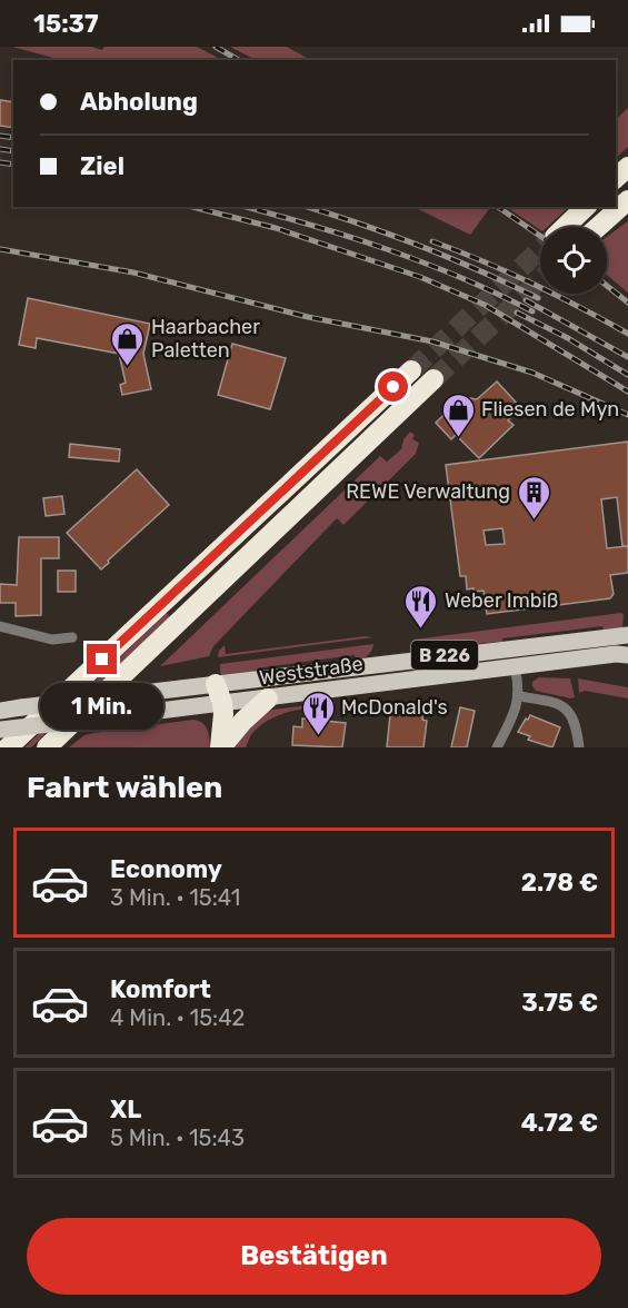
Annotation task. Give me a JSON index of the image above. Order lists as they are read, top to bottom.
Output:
{
  "streets": {
    "main road": ["B 226", "Weststraße"]
  },
  "places": {
    "shop": ["Haarbacher Paletten", "Fliesen de Myn"],
    "building": ["REWE Verwaltung"],
    "restaurant": ["Weber Imbiß", "McDonald's"]
  },
  "page": {
    "status": "15:37",
    "banner": ["Abholung", "Ziel"],
    "bubble": "1 Min.",
    "heading": "Fahrt wählen",
    "list": [
      {
        "name": "Economy",
        "note": "3 Min. · 15:41",
        "value": "2.78 €"
      },
      {
        "name": "Komfort",
        "note": "4 Min. · 15:42",
        "value": "3.75 €"
      },
      {
        "name": "XL",
        "note": "5 Min. · 15:43",
        "value": "4.72 €"
      }
    ],
    "buttons": "Bestätigen"
  }
}
